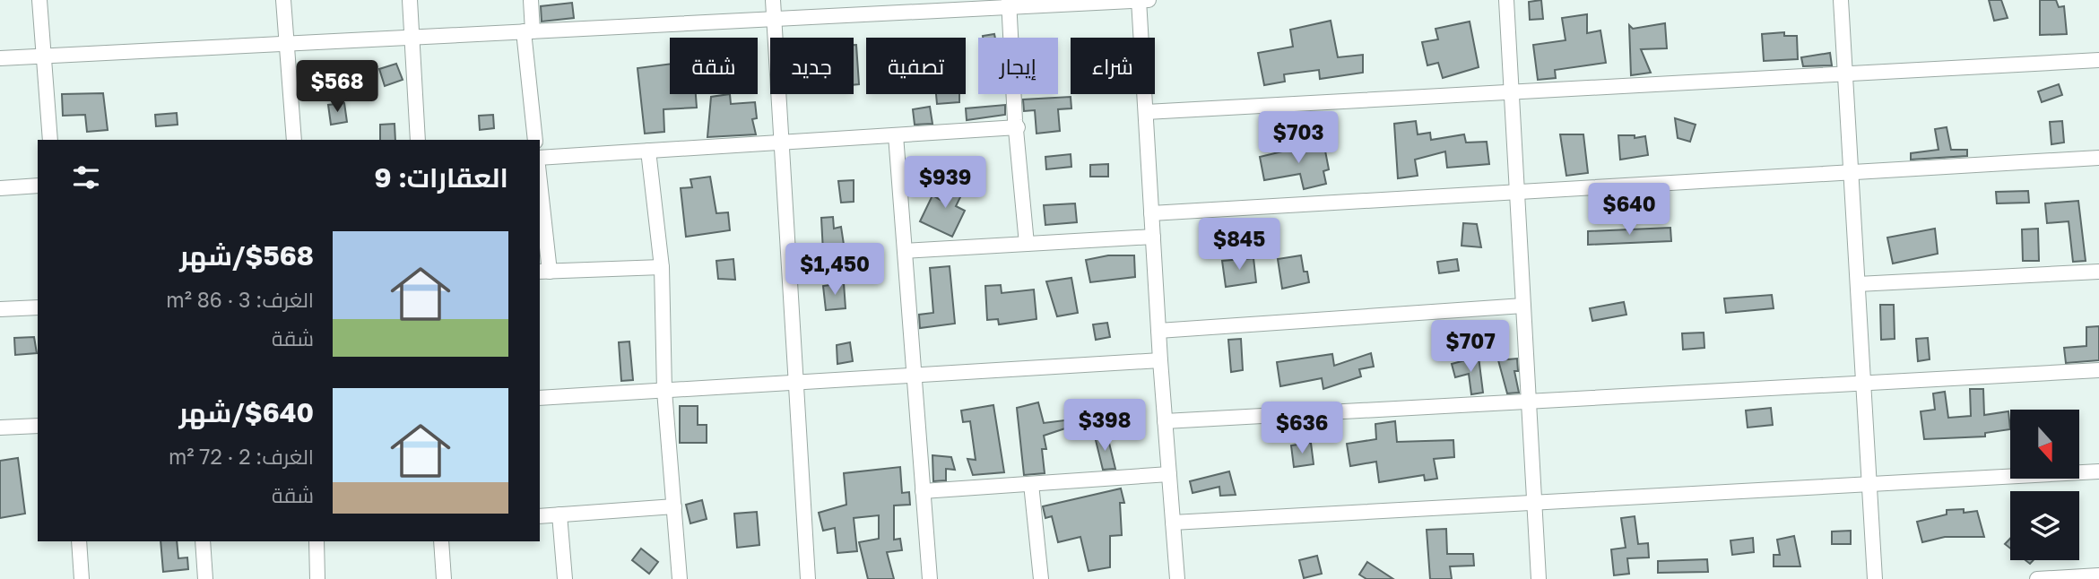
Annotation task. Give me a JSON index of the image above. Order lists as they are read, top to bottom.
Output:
{
  "north": "bottom",
  "page": {
    "chip": [
      "شراء",
      "إيجار",
      "تصفية",
      "جديد",
      "شقة"
    ],
    "price": [
      "$568",
      "$703",
      "$939",
      "$640",
      "$845",
      "$1,450",
      "$707",
      "$398",
      "$636"
    ],
    "heading": "العقارات: 9",
    "list": [
      {
        "name": "$568/شهر",
        "note": "الغرف: 3 · 86 m² · شقة"
      },
      {
        "name": "$640/شهر",
        "note": "الغرف: 2 · 72 m² · شقة"
      }
    ]
  }
}
